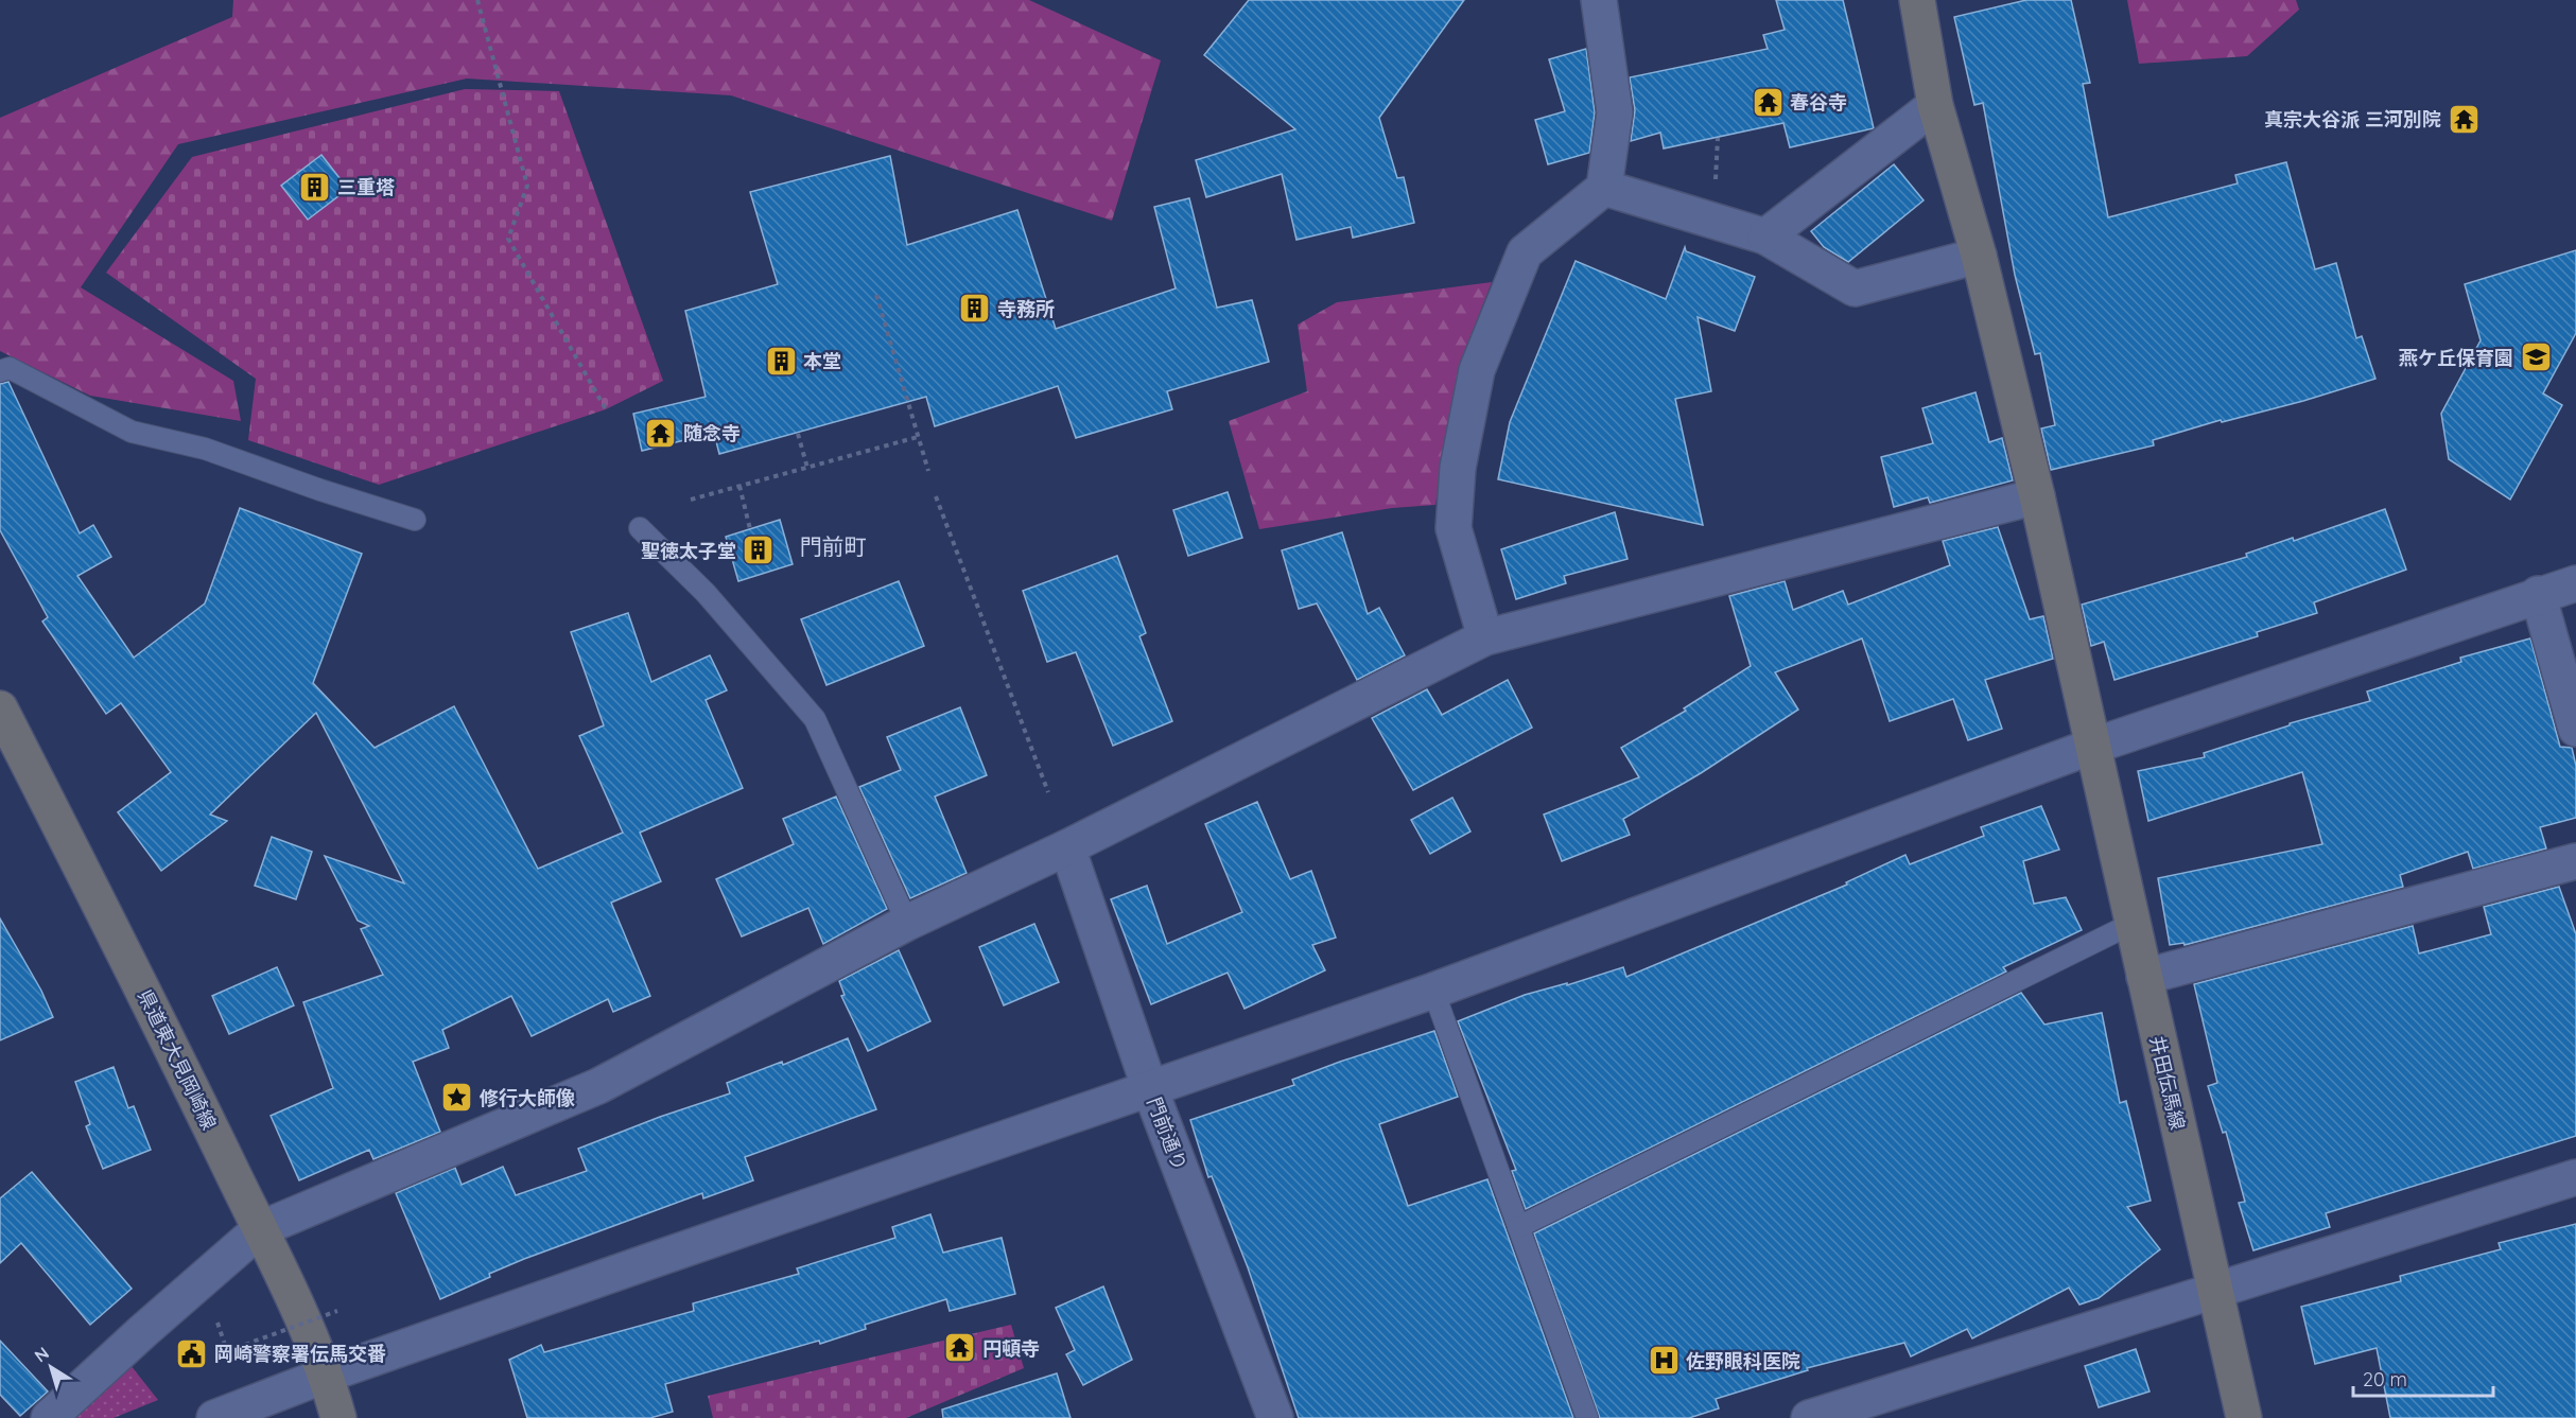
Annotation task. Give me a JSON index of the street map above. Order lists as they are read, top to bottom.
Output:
{
  "streets": {
    "street": ["県道東大見岡崎線", "井田伝馬線", "門前通り"]
  },
  "districts": ["門前町"],
  "places": {
    "temple": [
      "春谷寺",
      "真宗大谷派 三河別院",
      "随念寺",
      "円頓寺"
    ],
    "building": [
      "三重塔",
      "寺務所",
      "本堂",
      "聖徳太子堂"
    ],
    "school or university": ["燕ケ丘保育園"],
    "place": ["修行大師像"],
    "public building": ["岡崎警察署伝馬交番"],
    "hospital": ["佐野眼科医院"]
  },
  "scale_bar": "20 m",
  "north": "top left"
}
